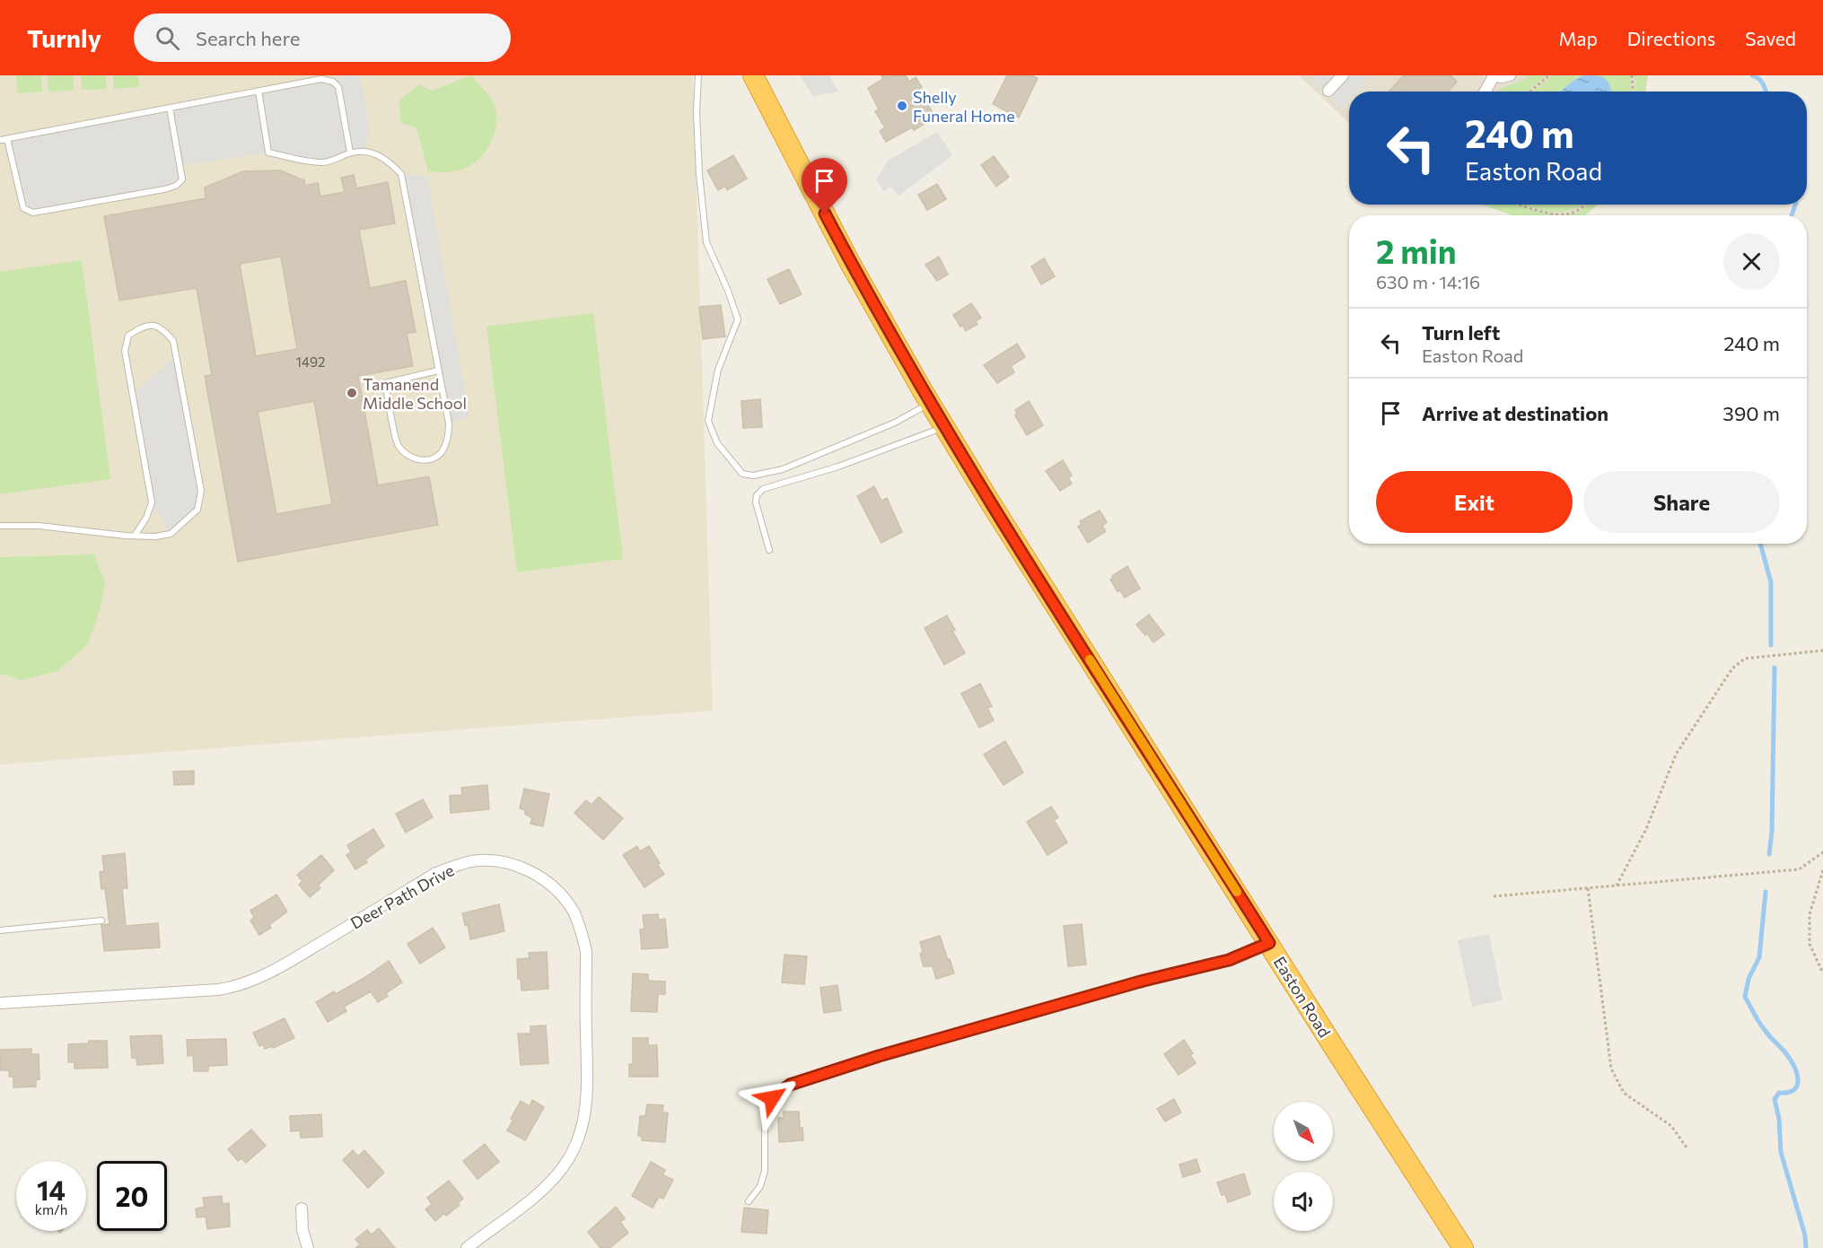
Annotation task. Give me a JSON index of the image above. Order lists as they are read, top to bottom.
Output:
{
  "streets": {
    "highway": ["Easton Road"],
    "street": ["Deer Path Drive"]
  },
  "places": ["Shelly Funeral Home", "Tamanend Middle School"],
  "house_numbers": ["1492"],
  "north": "bottom right",
  "page": {
    "header": "Turnly",
    "search": "Search here",
    "nav": ["Map", "Directions", "Saved"],
    "turn": ["240 m", "Easton Road"],
    "heading": ["2 min", "630 m · 14:16"],
    "list": [
      {
        "name": "Turn left",
        "note": "Easton Road",
        "value": "240 m"
      },
      {
        "name": "Arrive at destination",
        "value": "390 m"
      }
    ],
    "buttons": ["Exit", "Share"],
    "speed": "14 km/h",
    "limit": "20"
  }
}
